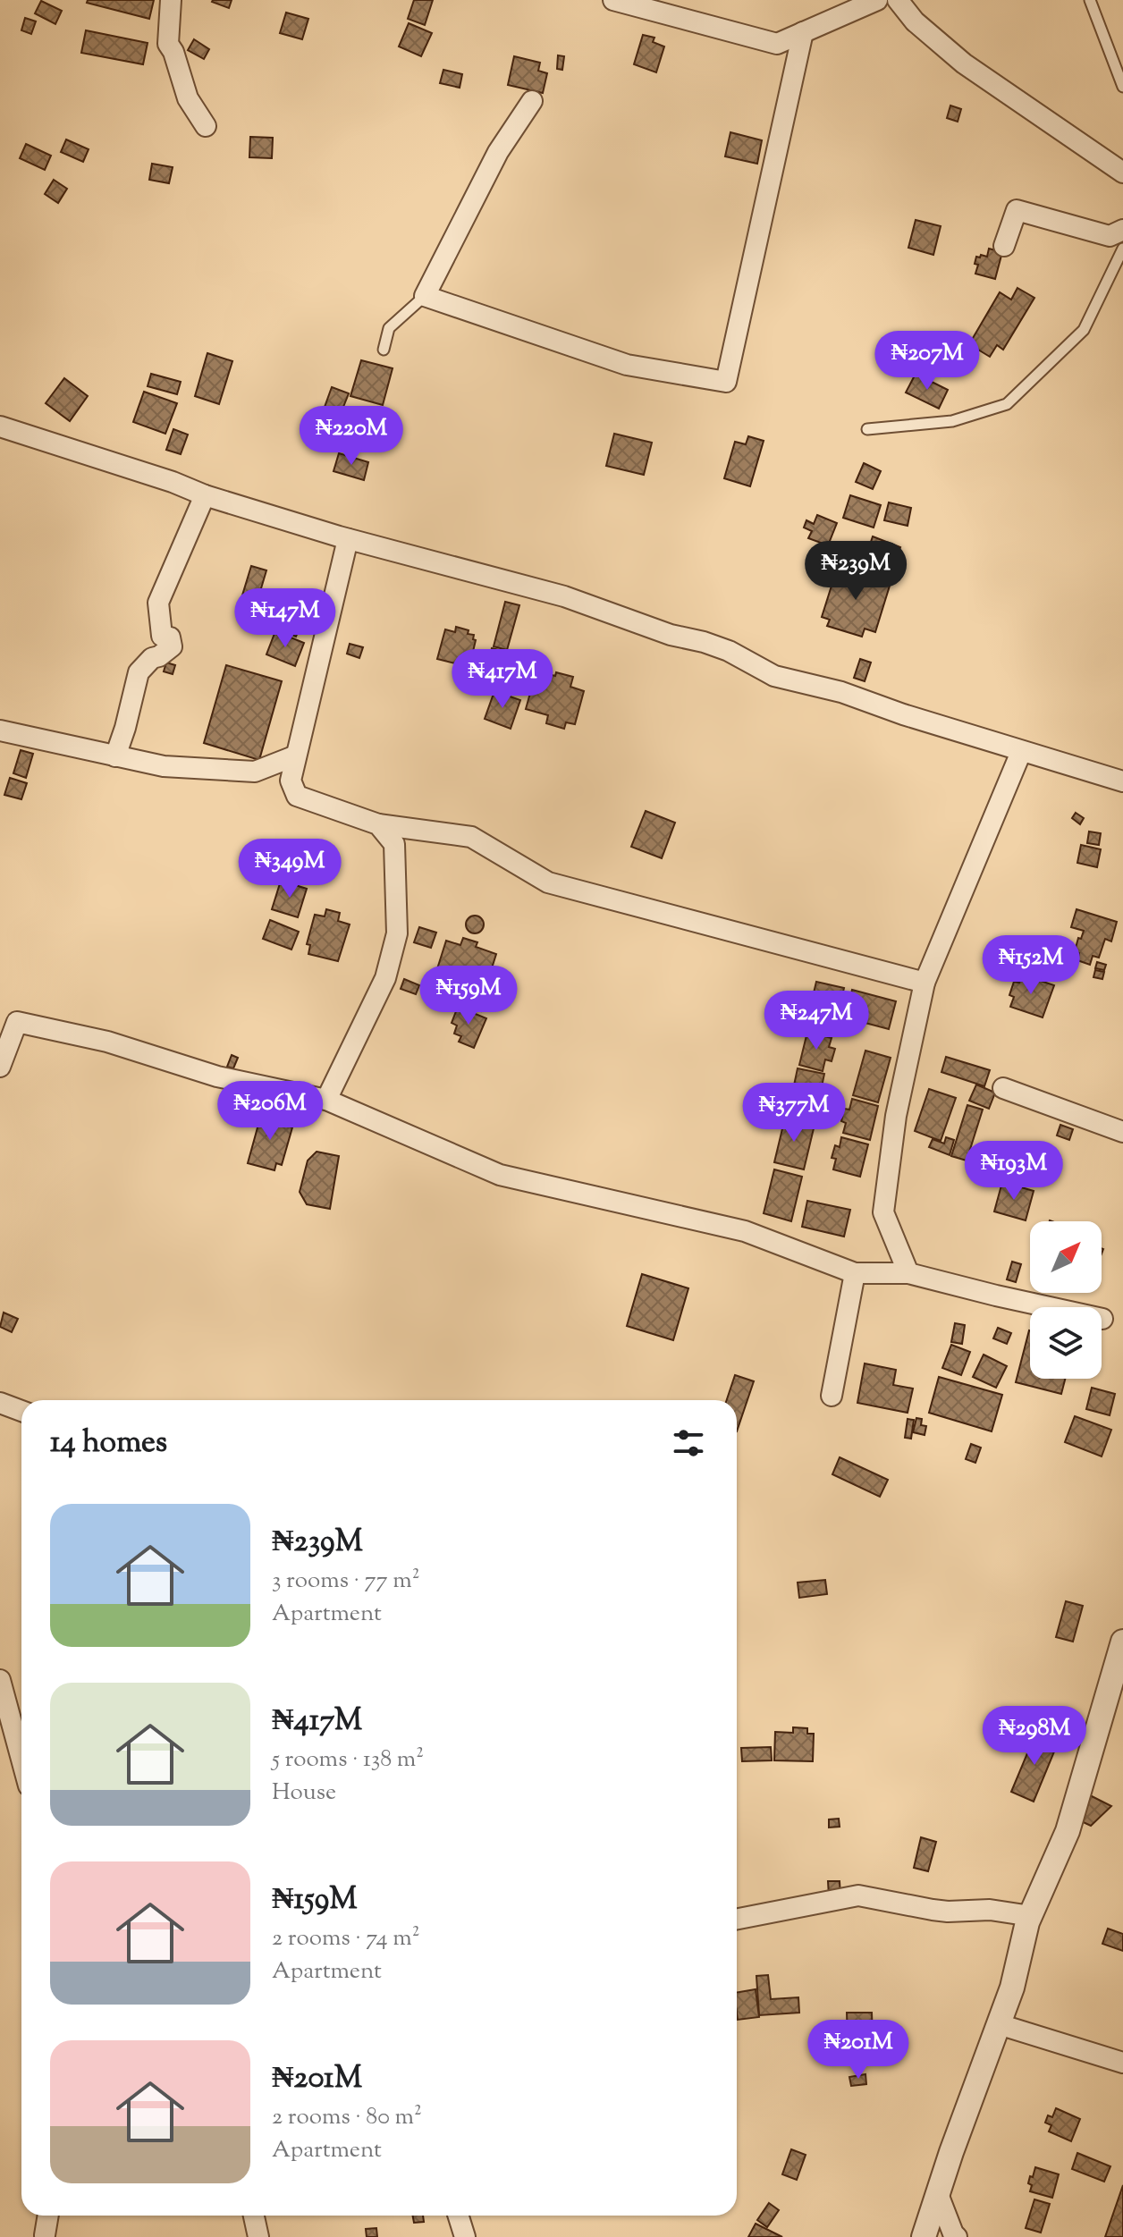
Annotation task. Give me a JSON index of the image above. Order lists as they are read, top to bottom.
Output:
{
  "north": "top right",
  "page": {
    "price": [
      "₦207M",
      "₦220M",
      "₦239M",
      "₦147M",
      "₦417M",
      "₦349M",
      "₦152M",
      "₦159M",
      "₦247M",
      "₦206M",
      "₦377M",
      "₦193M",
      "₦298M",
      "₦201M"
    ],
    "heading": "14 homes",
    "list": [
      {
        "name": "₦239M",
        "note": "3 rooms · 77 m² · Apartment"
      },
      {
        "name": "₦417M",
        "note": "5 rooms · 138 m² · House"
      },
      {
        "name": "₦159M",
        "note": "2 rooms · 74 m² · Apartment"
      },
      {
        "name": "₦201M",
        "note": "2 rooms · 80 m² · Apartment"
      }
    ]
  }
}
